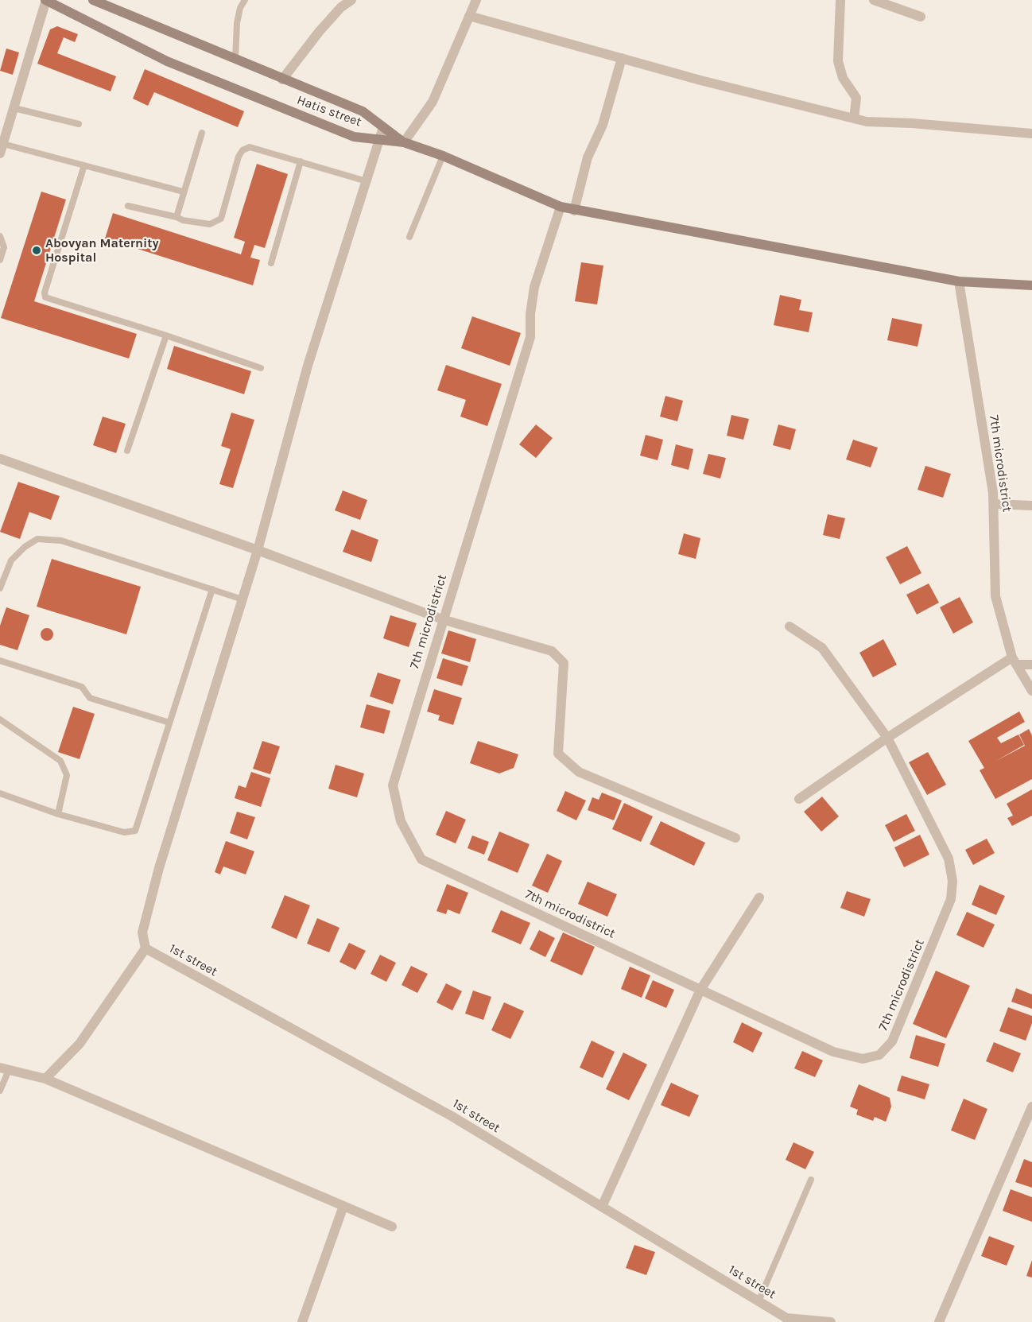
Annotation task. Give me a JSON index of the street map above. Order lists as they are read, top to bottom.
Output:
{
  "streets": {
    "main road": ["Hatis street"],
    "street": ["7th microdistrict", "1st street"]
  },
  "places": ["Abovyan Maternity Hospital"]
}
